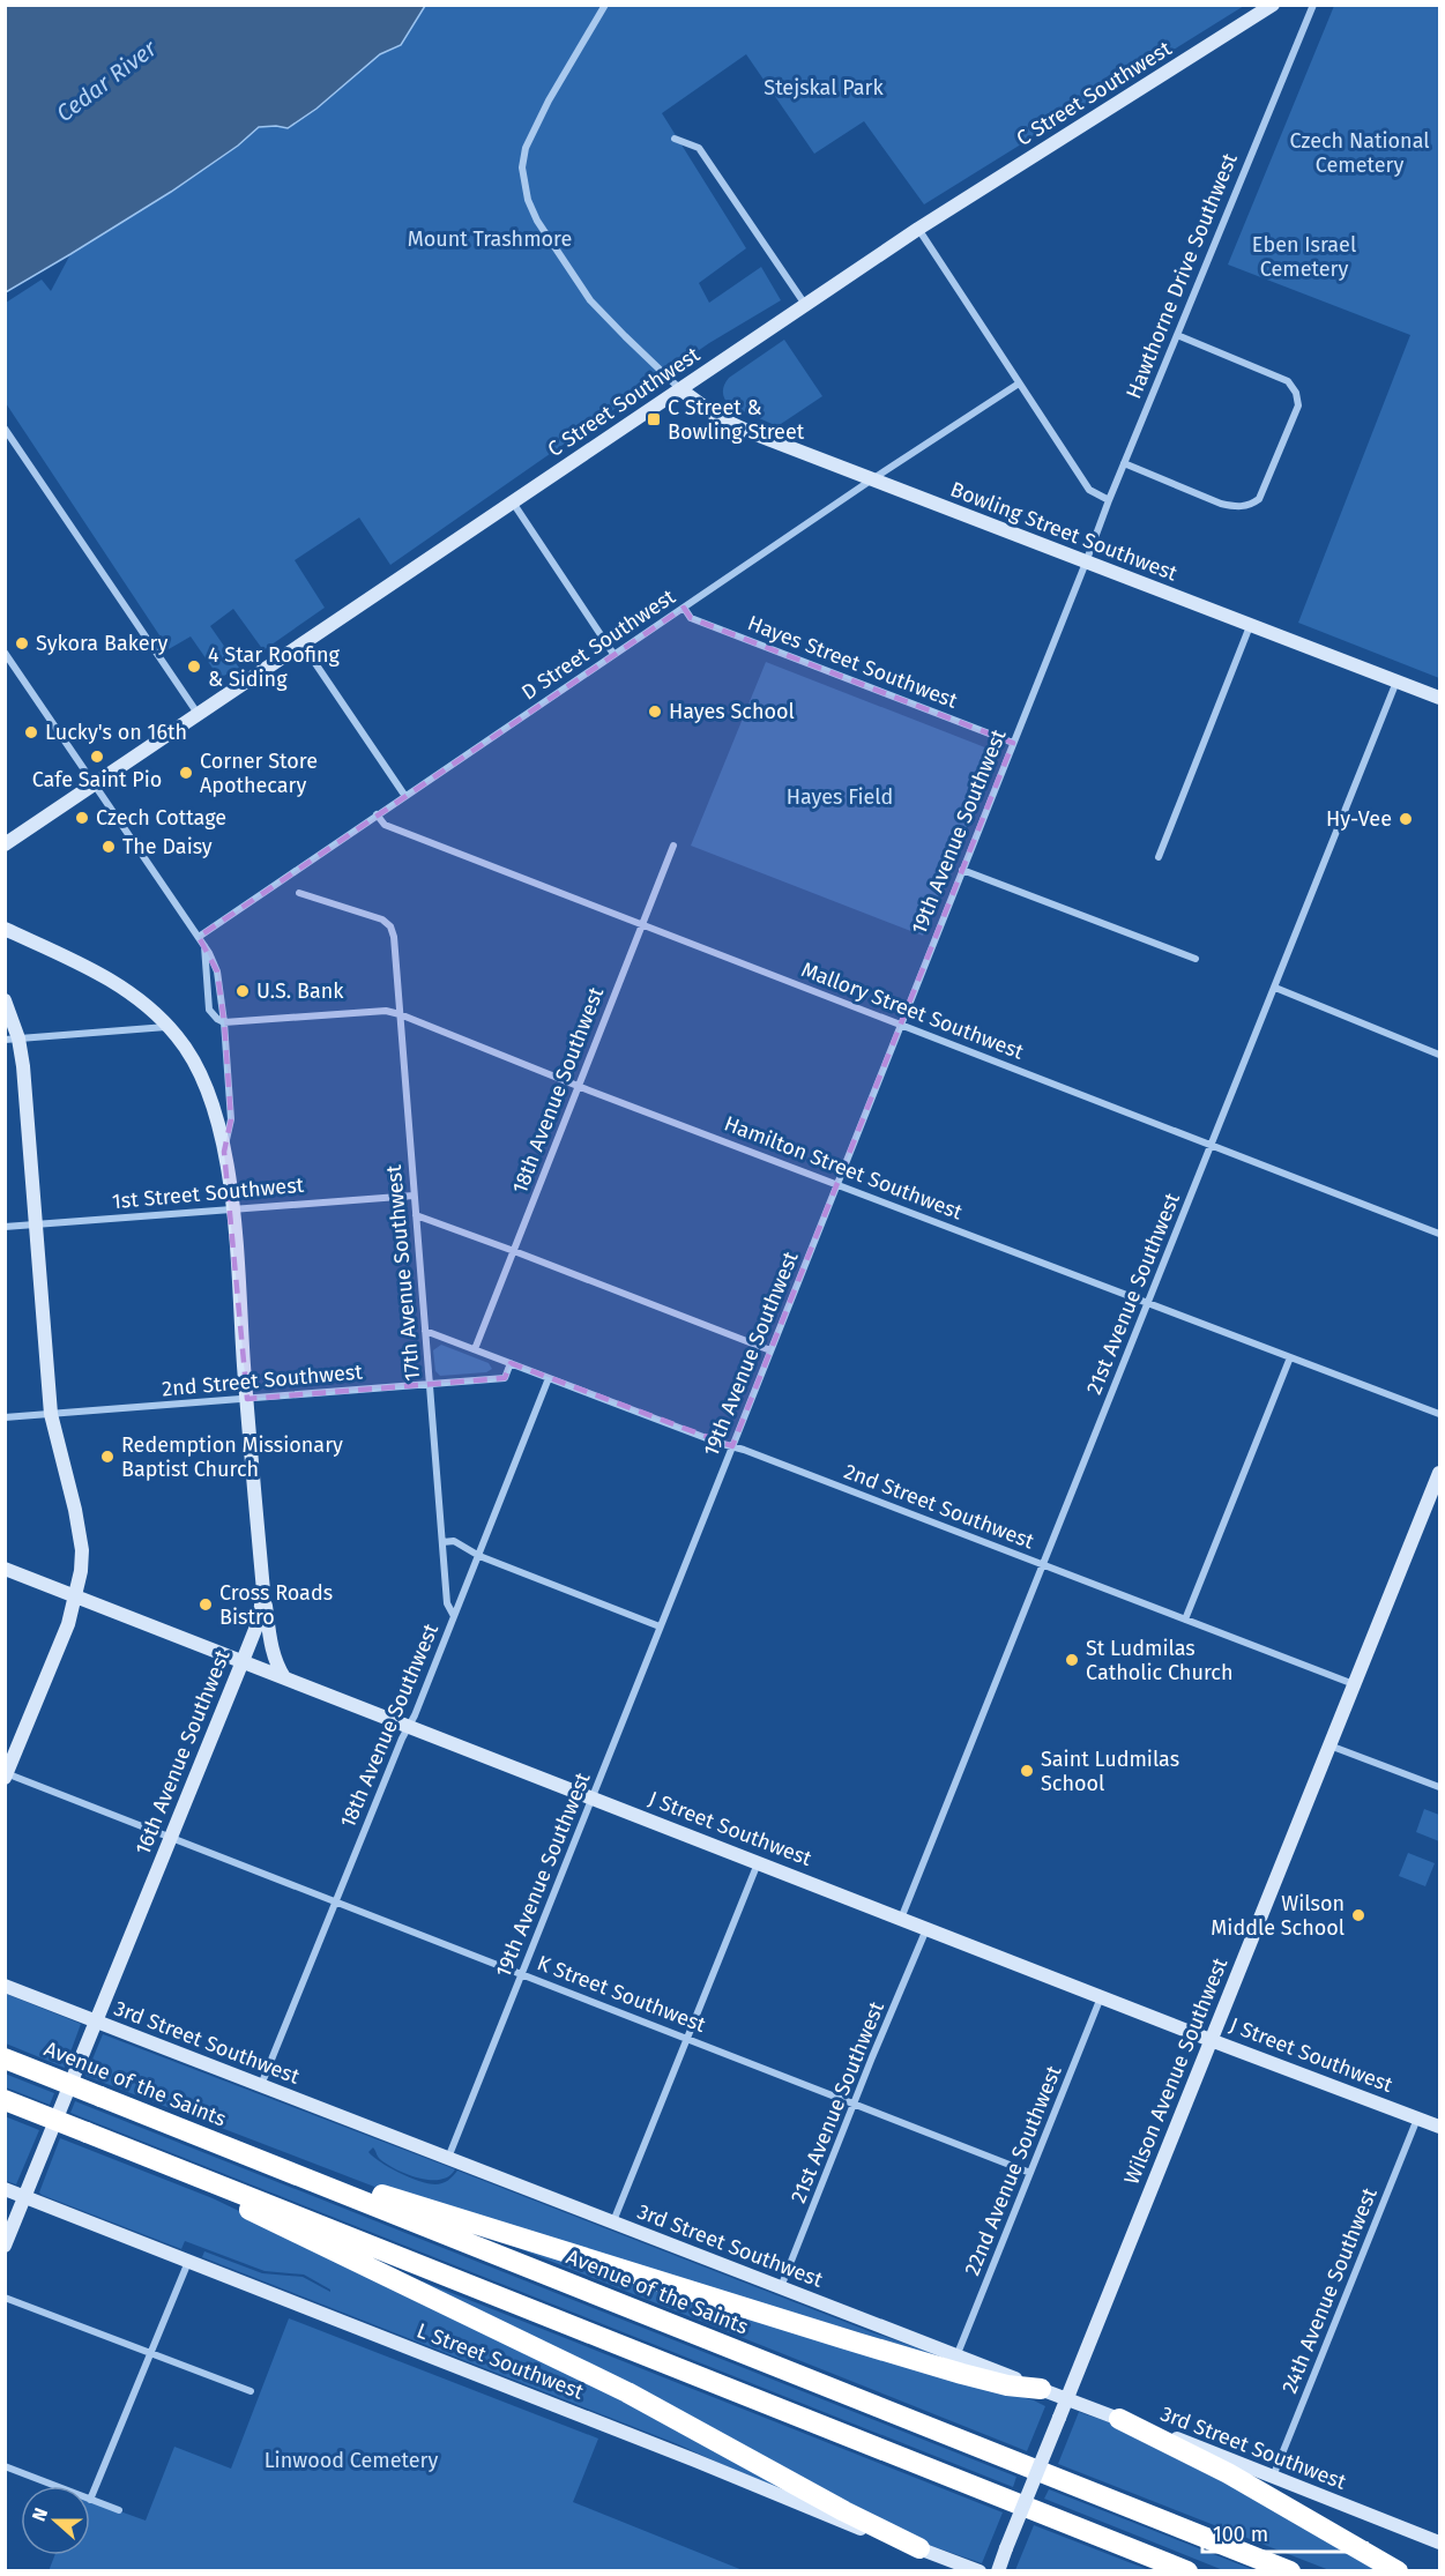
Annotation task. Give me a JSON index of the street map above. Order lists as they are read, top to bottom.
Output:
{
  "streets": {
    "highway": ["Avenue of the Saints"],
    "main road": [
      "C Street Southwest",
      "Bowling Street Southwest",
      "16th Avenue Southwest",
      "J Street Southwest",
      "3rd Street Southwest",
      "Wilson Avenue Southwest",
      "L Street Southwest"
    ],
    "street": [
      "Hawthorne Drive Southwest",
      "D Street Southwest",
      "Hayes Street Southwest",
      "19th Avenue Southwest",
      "Mallory Street Southwest",
      "18th Avenue Southwest",
      "Hamilton Street Southwest",
      "1st Street Southwest",
      "17th Avenue Southwest",
      "21st Avenue Southwest",
      "2nd Street Southwest",
      "K Street Southwest",
      "22nd Avenue Southwest",
      "24th Avenue Southwest"
    ]
  },
  "crossings": [
    ["C Street Southwest", "Bowling Street Southwest"],
    ["Hawthorne Drive Southwest", "Bowling Street Southwest"],
    ["Hawthorne Drive Southwest", "19th Avenue Southwest"],
    ["Bowling Street Southwest", "D Street Southwest"],
    ["Bowling Street Southwest", "19th Avenue Southwest"],
    ["Bowling Street Southwest", "21st Avenue Southwest"],
    ["D Street Southwest", "Hayes Street Southwest"],
    ["D Street Southwest", "Mallory Street Southwest"],
    ["Hayes Street Southwest", "19th Avenue Southwest"],
    ["19th Avenue Southwest", "Mallory Street Southwest"],
    ["19th Avenue Southwest", "Hamilton Street Southwest"],
    ["19th Avenue Southwest", "2nd Street Southwest"],
    ["19th Avenue Southwest", "J Street Southwest"],
    ["19th Avenue Southwest", "K Street Southwest"],
    ["19th Avenue Southwest", "3rd Street Southwest"],
    ["Mallory Street Southwest", "18th Avenue Southwest"],
    ["Mallory Street Southwest", "21st Avenue Southwest"],
    ["18th Avenue Southwest", "Hamilton Street Southwest"],
    ["18th Avenue Southwest", "17th Avenue Southwest"],
    ["18th Avenue Southwest", "2nd Street Southwest"],
    ["18th Avenue Southwest", "J Street Southwest"],
    ["18th Avenue Southwest", "K Street Southwest"],
    ["18th Avenue Southwest", "3rd Street Southwest"],
    ["Hamilton Street Southwest", "17th Avenue Southwest"],
    ["Hamilton Street Southwest", "21st Avenue Southwest"],
    ["1st Street Southwest", "17th Avenue Southwest"],
    ["1st Street Southwest", "16th Avenue Southwest"],
    ["17th Avenue Southwest", "2nd Street Southwest"],
    ["21st Avenue Southwest", "2nd Street Southwest"],
    ["21st Avenue Southwest", "J Street Southwest"],
    ["21st Avenue Southwest", "K Street Southwest"],
    ["21st Avenue Southwest", "3rd Street Southwest"],
    ["2nd Street Southwest", "16th Avenue Southwest"],
    ["2nd Street Southwest", "Wilson Avenue Southwest"],
    ["16th Avenue Southwest", "J Street Southwest"],
    ["16th Avenue Southwest", "K Street Southwest"],
    ["16th Avenue Southwest", "3rd Street Southwest"],
    ["16th Avenue Southwest", "L Street Southwest"],
    ["J Street Southwest", "Wilson Avenue Southwest"],
    ["J Street Southwest", "22nd Avenue Southwest"],
    ["J Street Southwest", "24th Avenue Southwest"],
    ["K Street Southwest", "22nd Avenue Southwest"],
    ["3rd Street Southwest", "Wilson Avenue Southwest"],
    ["3rd Street Southwest", "22nd Avenue Southwest"],
    ["3rd Street Southwest", "24th Avenue Southwest"]
  ],
  "water": ["Cedar River"],
  "parks": [
    "Stejskal Park",
    "Czech National Cemetery",
    "Mount Trashmore",
    "Eben Israel Cemetery",
    "Hayes Field",
    "Linwood Cemetery"
  ],
  "places": {
    "transit": ["C Street & Bowling Street"],
    "other": [
      "Sykora Bakery",
      "4 Star Roofing & Siding",
      "Hayes School",
      "Lucky's on 16th",
      "Cafe Saint Pio",
      "Corner Store Apothecary",
      "Czech Cottage",
      "Hy-Vee",
      "The Daisy",
      "U.S. Bank",
      "Redemption Missionary Baptist Church",
      "Cross Roads Bistro",
      "St Ludmilas Catholic Church",
      "Saint Ludmilas School",
      "Wilson Middle School"
    ]
  },
  "scale_bar": "100 m",
  "north": "left"
}
